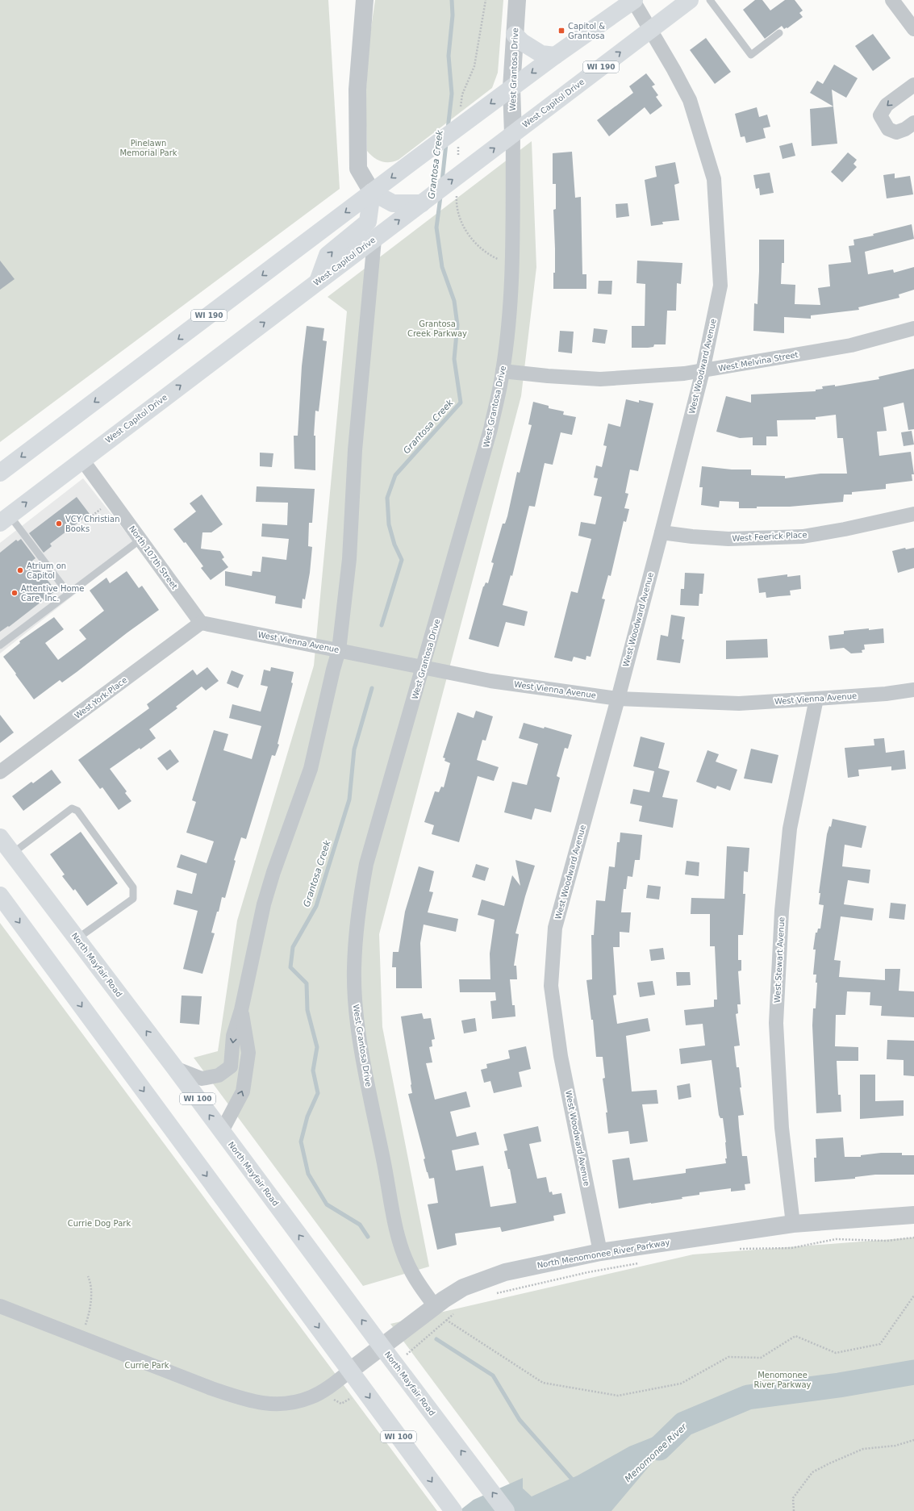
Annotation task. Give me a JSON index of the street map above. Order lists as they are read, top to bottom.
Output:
{
  "streets": {
    "main road": [
      "WI 190",
      "West Capitol Drive",
      "North Mayfair Road",
      "WI 100"
    ],
    "street": [
      "West Grantosa Drive",
      "West Melvina Street",
      "West Woodward Avenue",
      "West Feerick Place",
      "North 107th Street",
      "West Vienna Avenue",
      "West York Place",
      "West Stewart Avenue",
      "North Menomonee River Parkway"
    ]
  },
  "crossings": [
    ["WI 190", "West Grantosa Drive"],
    ["WI 190", "West Woodward Avenue"],
    ["West Grantosa Drive", "West Capitol Drive"],
    ["West Grantosa Drive", "West Melvina Street"],
    ["West Grantosa Drive", "West Vienna Avenue"],
    ["West Grantosa Drive", "North Menomonee River Parkway"],
    ["West Capitol Drive", "West Woodward Avenue"],
    ["West Capitol Drive", "North 107th Street"],
    ["West Melvina Street", "West Woodward Avenue"],
    ["West Woodward Avenue", "West Feerick Place"],
    ["West Woodward Avenue", "West Vienna Avenue"],
    ["West Woodward Avenue", "North Menomonee River Parkway"],
    ["North 107th Street", "West Vienna Avenue"],
    ["North 107th Street", "West York Place"],
    ["West Vienna Avenue", "West York Place"],
    ["West Vienna Avenue", "West Stewart Avenue"],
    ["West Stewart Avenue", "North Menomonee River Parkway"],
    ["North Mayfair Road", "North Menomonee River Parkway"],
    ["WI 100", "North Menomonee River Parkway"]
  ],
  "water": ["Grantosa Creek", "Menomonee River"],
  "parks": [
    "Pinelawn Memorial Park",
    "Grantosa Creek Parkway",
    "Currie Dog Park",
    "Currie Park",
    "Menomonee River Parkway"
  ],
  "places": {
    "transit": ["Capitol & Grantosa"],
    "other": ["VCY Christian Books", "Atrium on Capitol", "Attentive Home Care, Inc."]
  }
}
